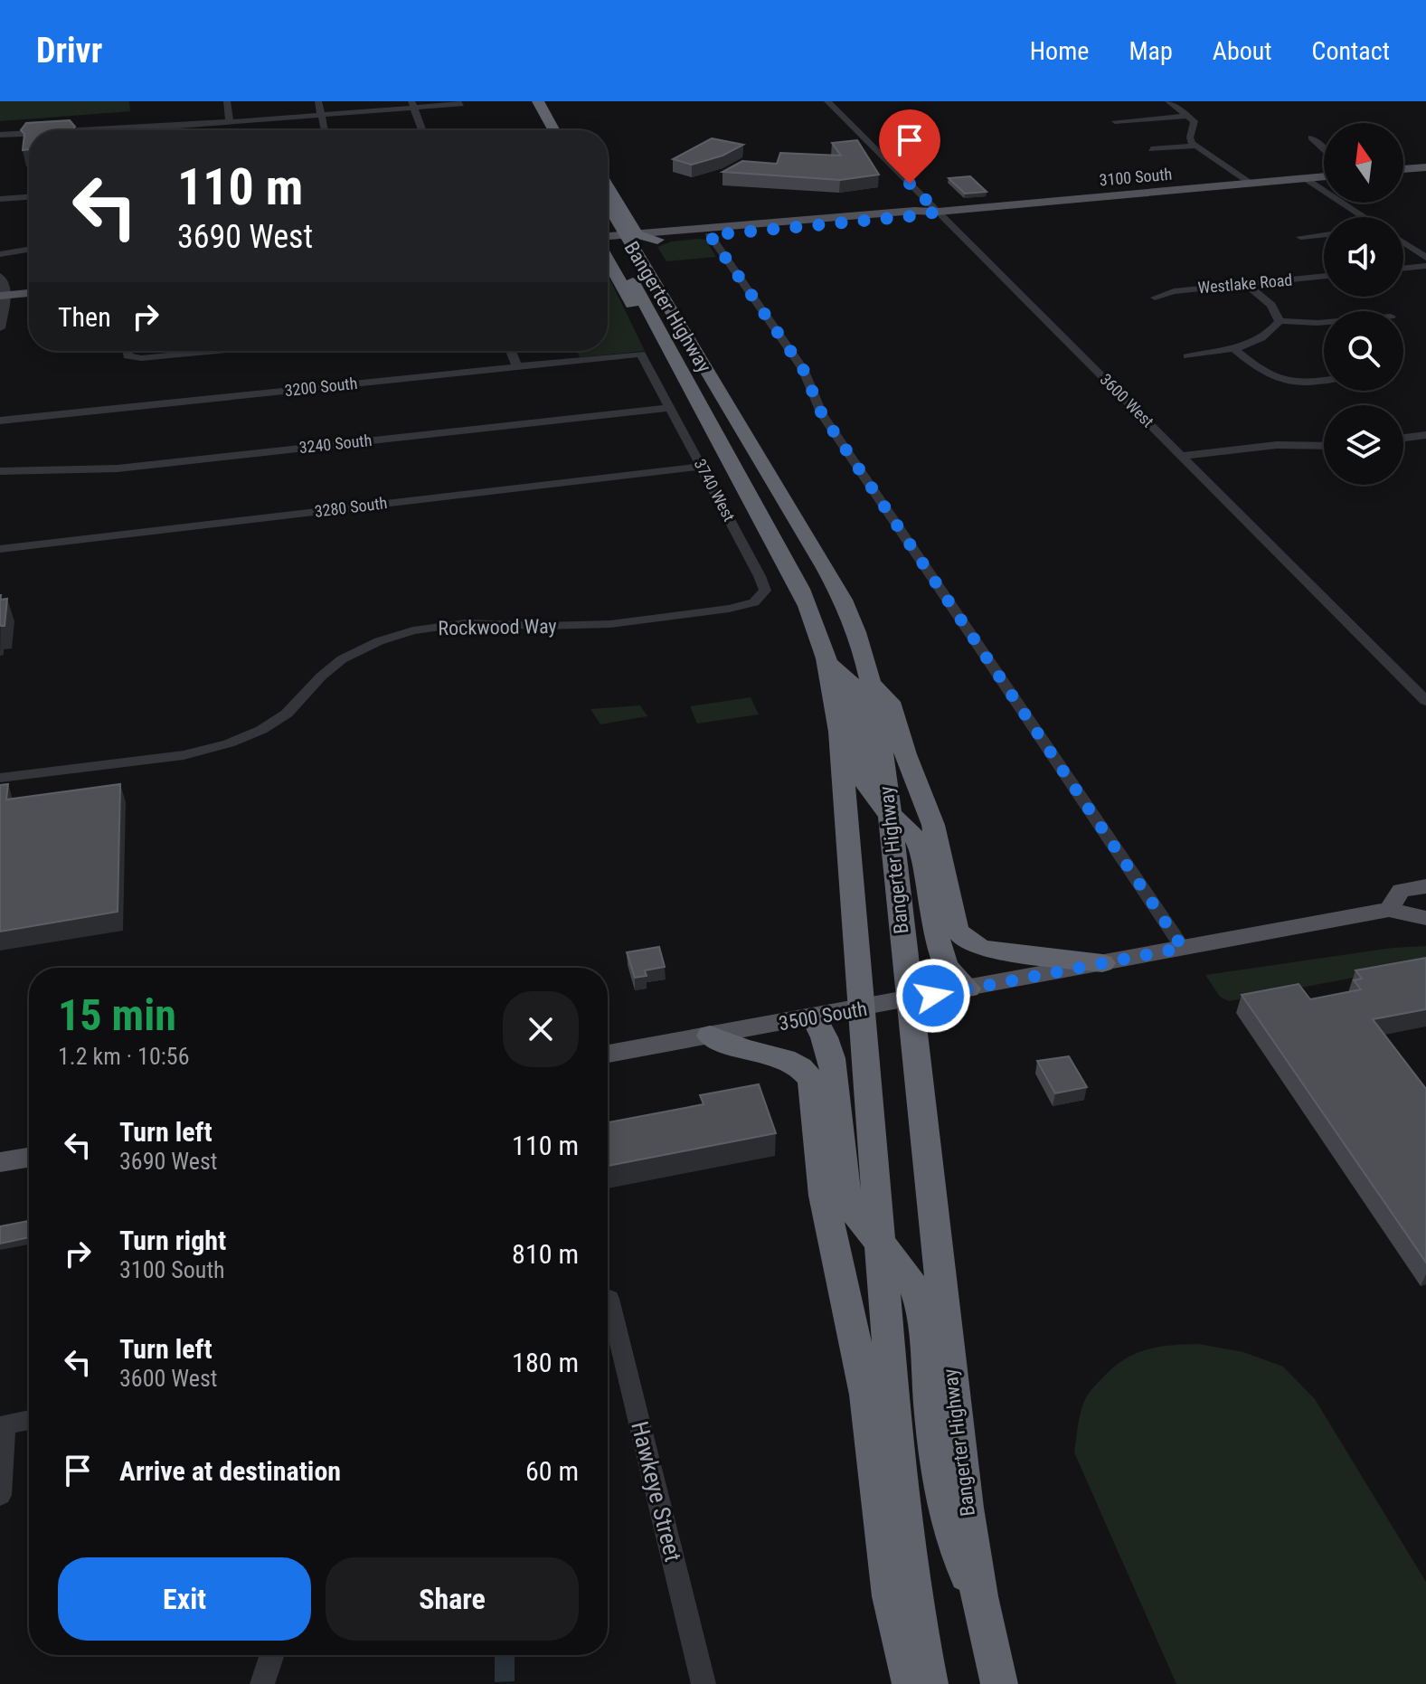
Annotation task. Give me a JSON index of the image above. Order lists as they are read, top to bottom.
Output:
{
  "streets": {
    "highway": ["Bangerter Highway"],
    "main road": ["3100 South", "3500 South"],
    "street": [
      "Westlake Road",
      "3200 South",
      "3600 West",
      "3240 South",
      "3740 West",
      "3280 South",
      "Rockwood Way",
      "Hawkeye Street"
    ]
  },
  "crossings": [
    ["3100 South", "Bangerter Highway"],
    ["3100 South", "3600 West"],
    ["Bangerter Highway", "3500 South"],
    ["3200 South", "3740 West"],
    ["3240 South", "3740 West"],
    ["3740 West", "3280 South"],
    ["3740 West", "Rockwood Way"]
  ],
  "north": "top",
  "page": {
    "header": "Drivr",
    "nav": [
      "Home",
      "Map",
      "About",
      "Contact"
    ],
    "turn": ["110 m", "3690 West"],
    "then": "Then",
    "heading": ["15 min", "1.2 km · 10:56"],
    "list": [
      {
        "name": "Turn left",
        "note": "3690 West",
        "value": "110 m"
      },
      {
        "name": "Turn right",
        "note": "3100 South",
        "value": "810 m"
      },
      {
        "name": "Turn left",
        "note": "3600 West",
        "value": "180 m"
      },
      {
        "name": "Arrive at destination",
        "value": "60 m"
      }
    ],
    "buttons": ["Exit", "Share"]
  }
}
